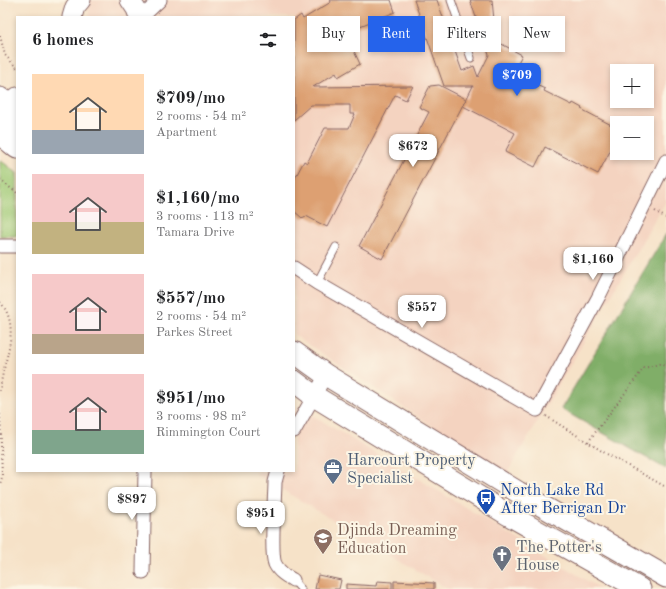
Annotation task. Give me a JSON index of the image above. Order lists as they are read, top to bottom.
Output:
{
  "places": {
    "office": ["Harcourt Property Specialist"],
    "bus stop": ["North Lake Rd After Berrigan Dr"],
    "school or university": ["Djinda Dreaming Education"],
    "church": ["The Potter's House"]
  },
  "page": {
    "chip": [
      "Buy",
      "Rent",
      "Filters",
      "New"
    ],
    "heading": "6 homes",
    "price": [
      "$709",
      "$672",
      "$1,160",
      "$557",
      "$897",
      "$951"
    ],
    "map_buttons": ["+", "−"],
    "list": [
      {
        "name": "$709/mo",
        "note": "2 rooms · 54 m² · Apartment"
      },
      {
        "name": "$1,160/mo",
        "note": "3 rooms · 113 m² · Tamara Drive"
      },
      {
        "name": "$557/mo",
        "note": "2 rooms · 54 m² · Parkes Street"
      },
      {
        "name": "$951/mo",
        "note": "3 rooms · 98 m² · Rimmington Court"
      }
    ]
  }
}
